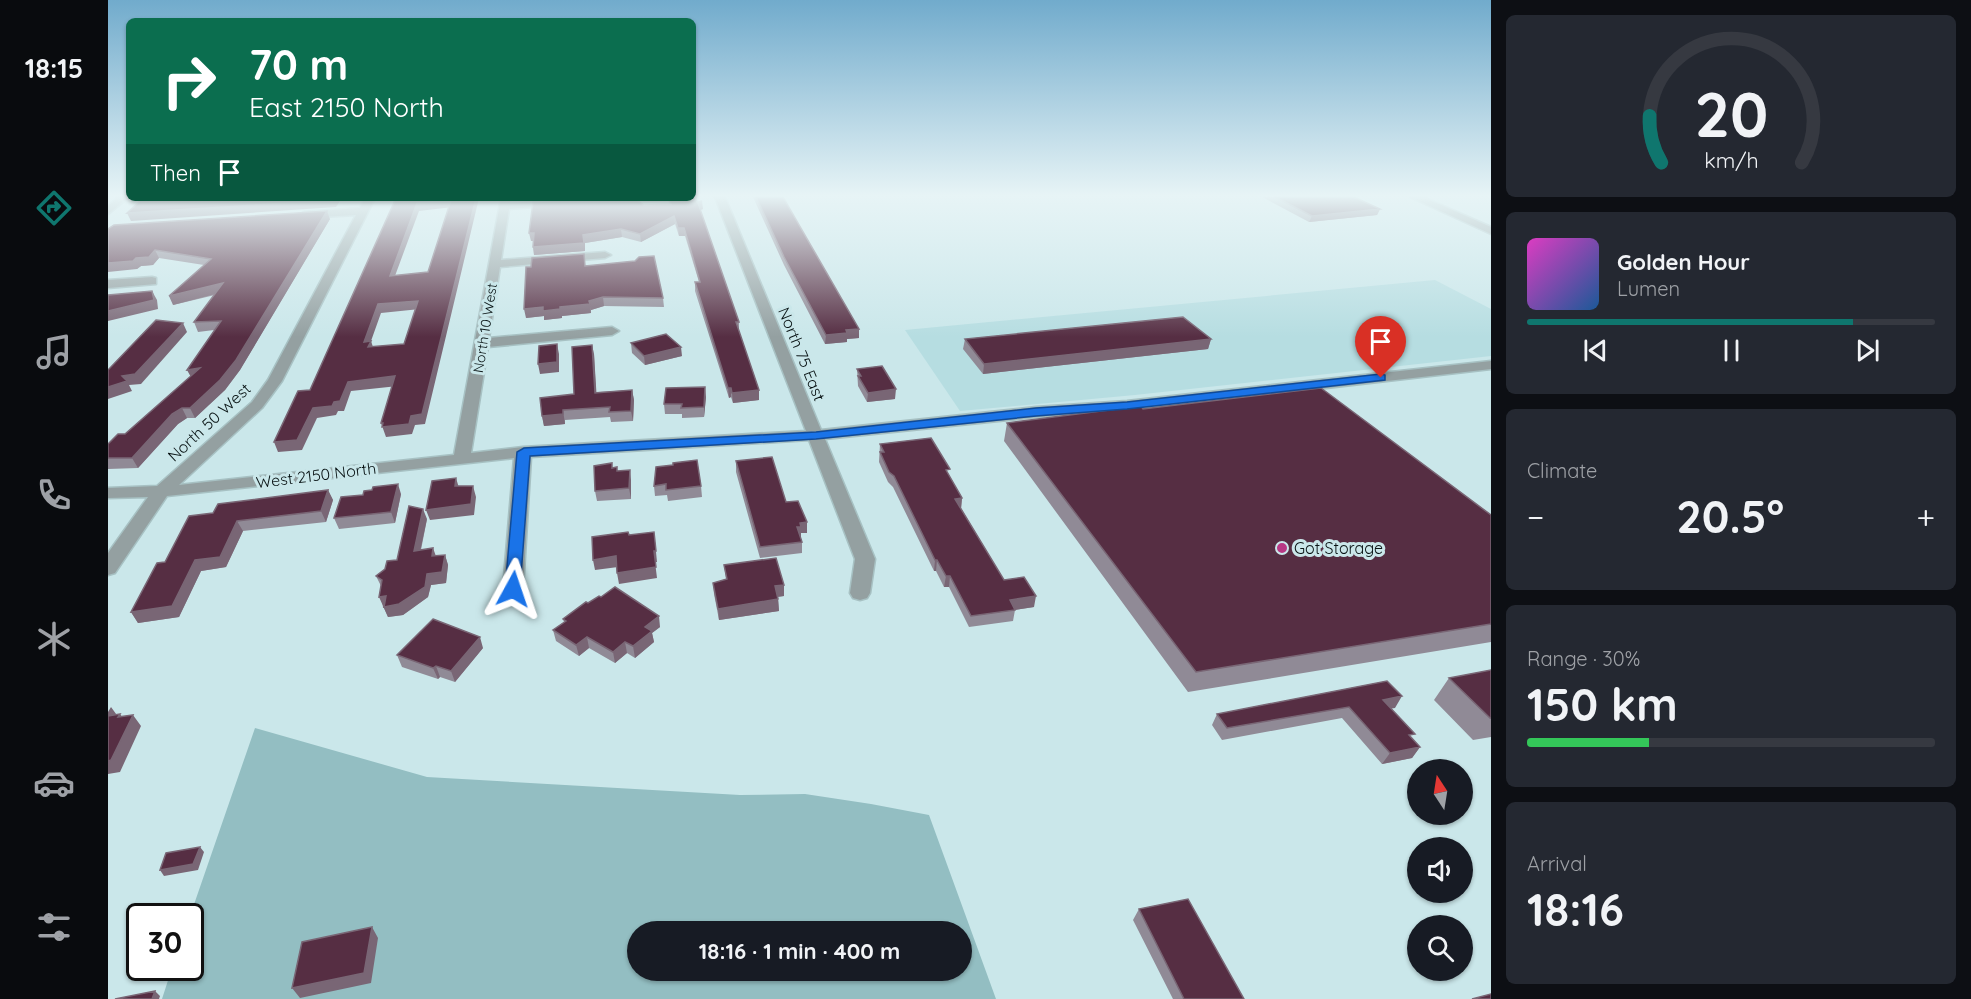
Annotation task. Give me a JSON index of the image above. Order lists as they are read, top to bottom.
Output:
{
  "streets": {
    "street": [
      "North 10 West",
      "North 75 East",
      "North 50 West",
      "West 2150 North"
    ]
  },
  "crossings": [
    ["North 10 West", "West 2150 North"],
    ["North 75 East", "West 2150 North"],
    ["North 50 West", "West 2150 North"]
  ],
  "places": ["Got Storage"],
  "north": "top",
  "page": {
    "tabs": "18:15",
    "turn": ["70 m", "East 2150 North"],
    "then": "Then",
    "song": ["Golden Hour", "Lumen"],
    "tile": [
      "Climate",
      ["Range · 30%", "150 km"],
      ["Arrival", "18:16"]
    ],
    "heat": ["−", "20.5°", "+"],
    "limit": "30",
    "trip": "18:16 · 1 min · 400 m",
    "gauge": ["20", "km/h"]
  }
}
